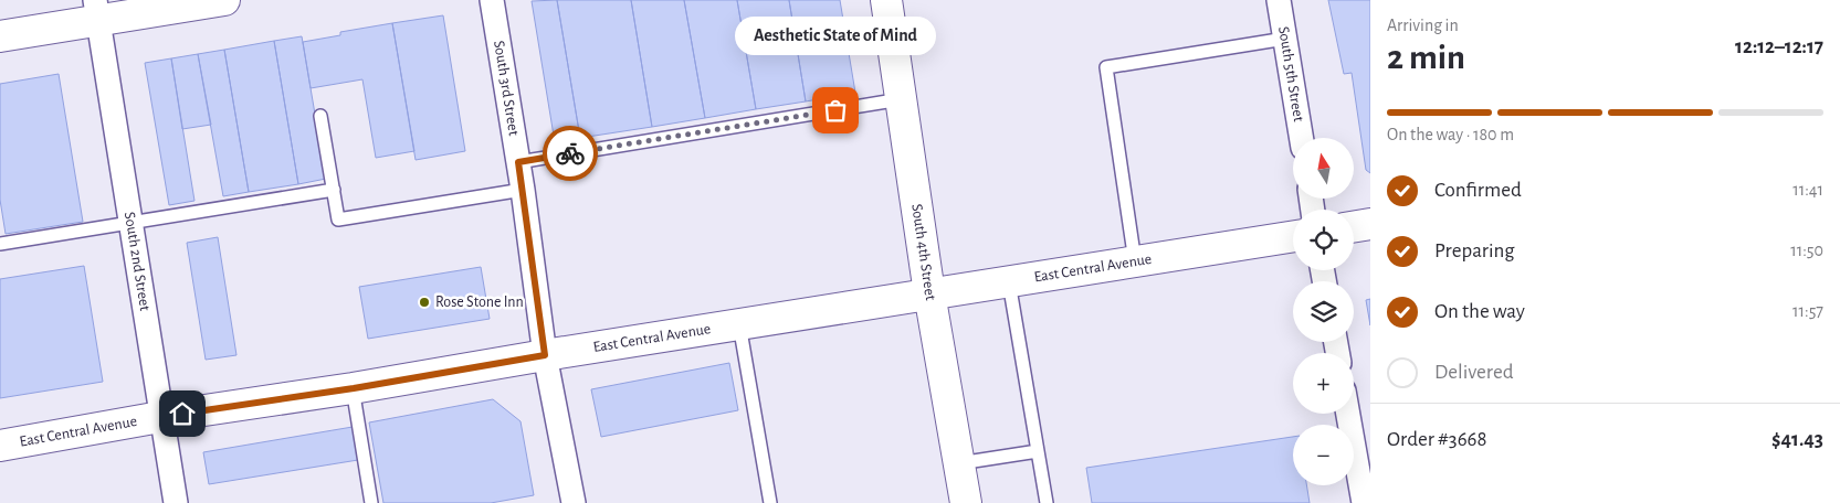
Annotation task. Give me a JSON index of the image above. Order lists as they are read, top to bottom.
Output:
{
  "streets": {
    "street": [
      "South 5th Street",
      "South 3rd Street",
      "South 4th Street",
      "South 2nd Street",
      "East Central Avenue"
    ]
  },
  "crossings": [
    ["South 3rd Street", "East Central Avenue"],
    ["South 4th Street", "East Central Avenue"],
    ["South 2nd Street", "East Central Avenue"]
  ],
  "places": ["Aesthetic State of Mind", "Rose Stone Inn"],
  "north": "top",
  "page": {
    "heading": ["2 min", "Arriving in", "12:12–12:17"],
    "panel": ["Order #3668", "$41.43"],
    "bubble": "Aesthetic State of Mind",
    "bar": "On the way · 180 m",
    "map_buttons": ["+", "−"],
    "list": [
      ["Confirmed", "11:41"],
      ["Preparing", "11:50"],
      ["On the way", "11:57"],
      "Delivered"
    ]
  }
}
